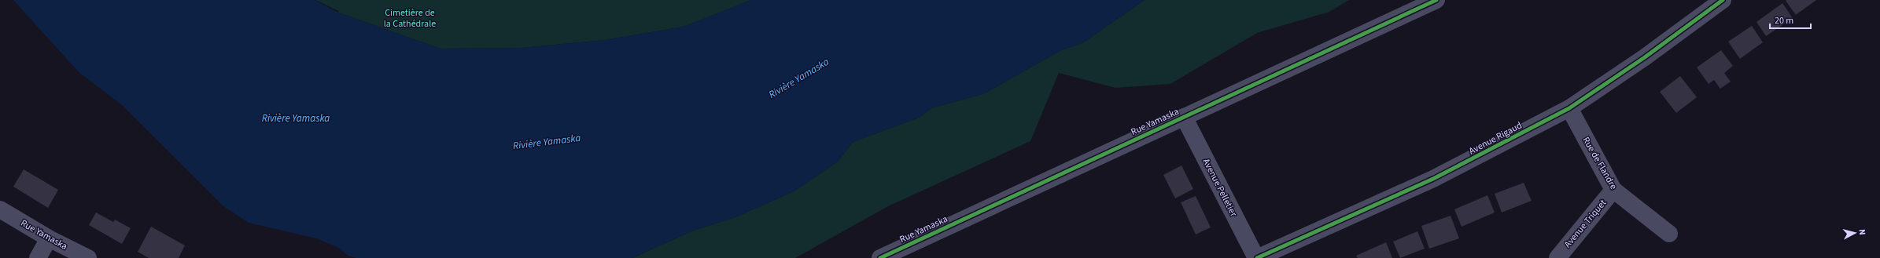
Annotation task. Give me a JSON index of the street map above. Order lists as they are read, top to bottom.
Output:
{
  "streets": {
    "street": [
      "Rue Yamaska",
      "Avenue Rigaud",
      "Rue de Flandre",
      "Avenue Pelletier",
      "Avenue Triquet"
    ]
  },
  "crossings": [
    ["Rue Yamaska", "Avenue Pelletier"],
    ["Avenue Rigaud", "Rue de Flandre"],
    ["Avenue Rigaud", "Avenue Pelletier"],
    ["Rue de Flandre", "Avenue Triquet"]
  ],
  "water": ["Rivière Yamaska"],
  "parks": ["Cimetière de la Cathédrale"],
  "scale_bar": "20 m",
  "north": "right"
}
